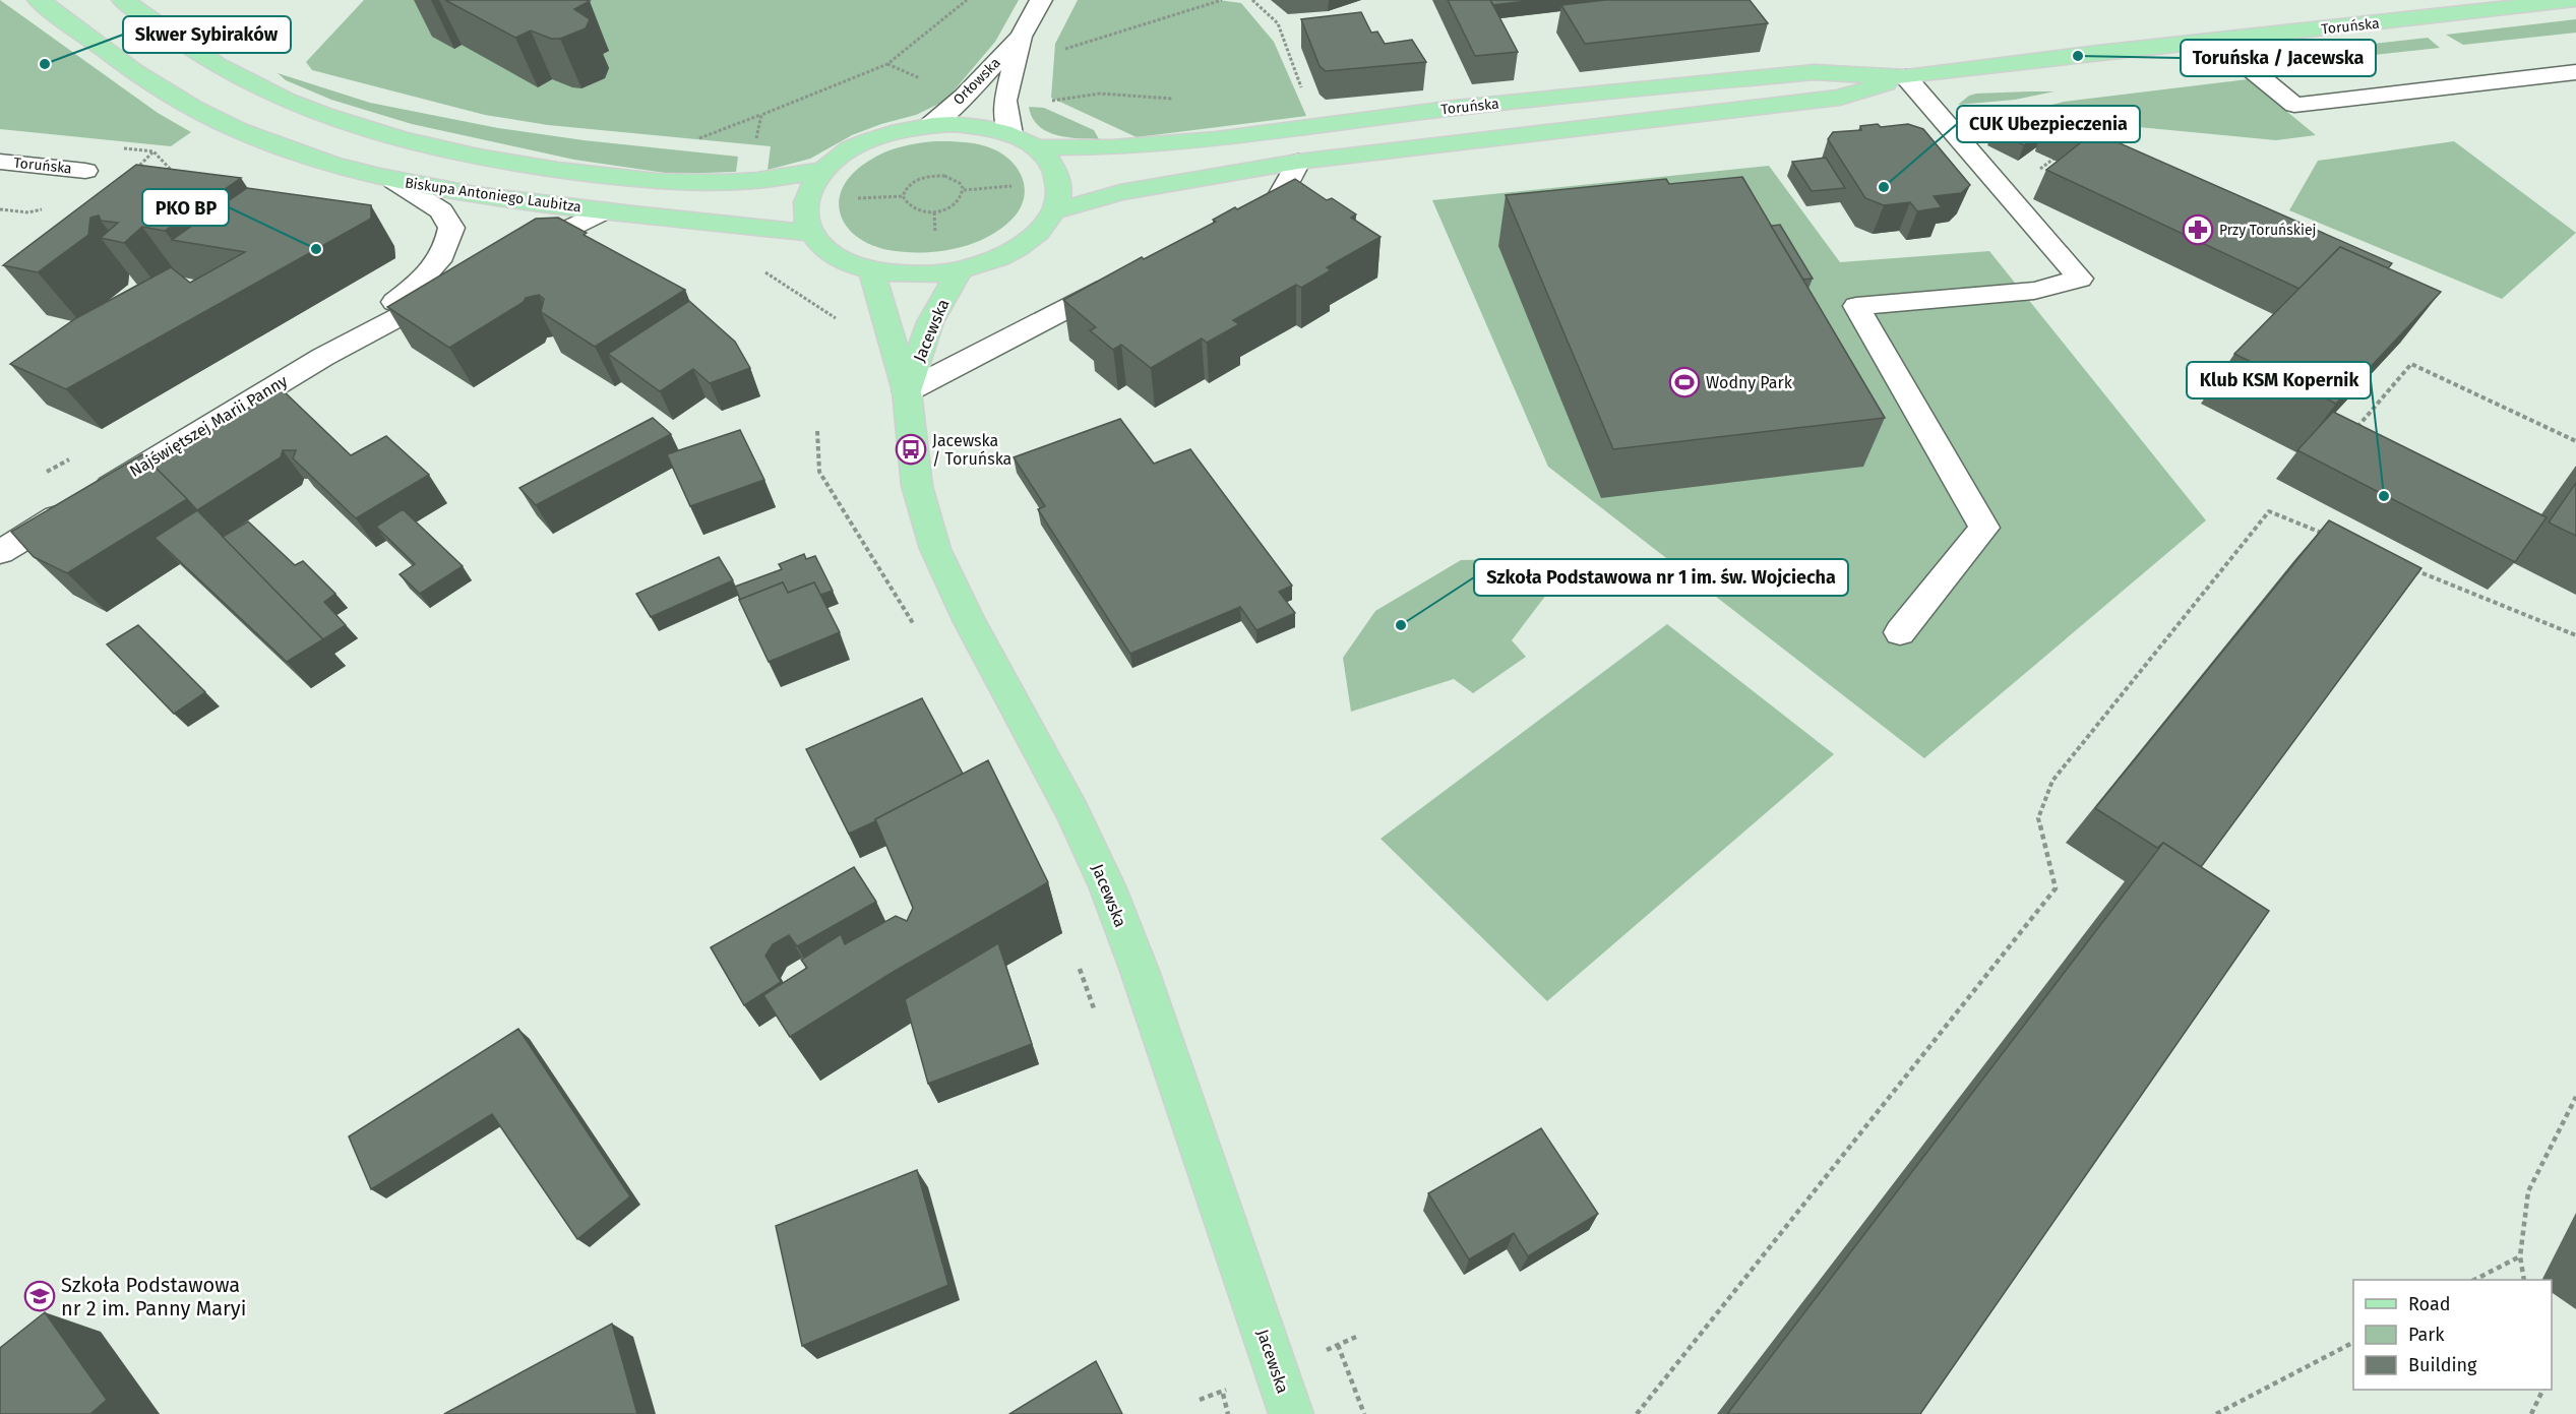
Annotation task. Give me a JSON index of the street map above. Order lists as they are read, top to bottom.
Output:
{
  "streets": {
    "main road": ["Toruńska", "Biskupa Antoniego Laubitza", "Jacewska"],
    "street": ["Orłowska", "Najświętszej Marii Panny"]
  },
  "crossings": [
    ["Biskupa Antoniego Laubitza", "Najświętszej Marii Panny"]
  ],
  "places": {
    "other": [
      "Toruńska / Jacewska",
      "Skwer Sybiraków",
      "CUK Ubezpieczenia",
      "PKO BP",
      "Klub KSM Kopernik",
      "Szkoła Podstawowa nr 1 im. św. Wojciecha"
    ],
    "pharmacy": ["Przy Toruńskiej"],
    "sports": ["Wodny Park"],
    "bus stop": ["Jacewska / Toruńska"],
    "school or university": ["Szkoła Podstawowa nr 2 im. Panny Maryi"]
  },
  "legend": ["Road", "Park", "Building"]
}
